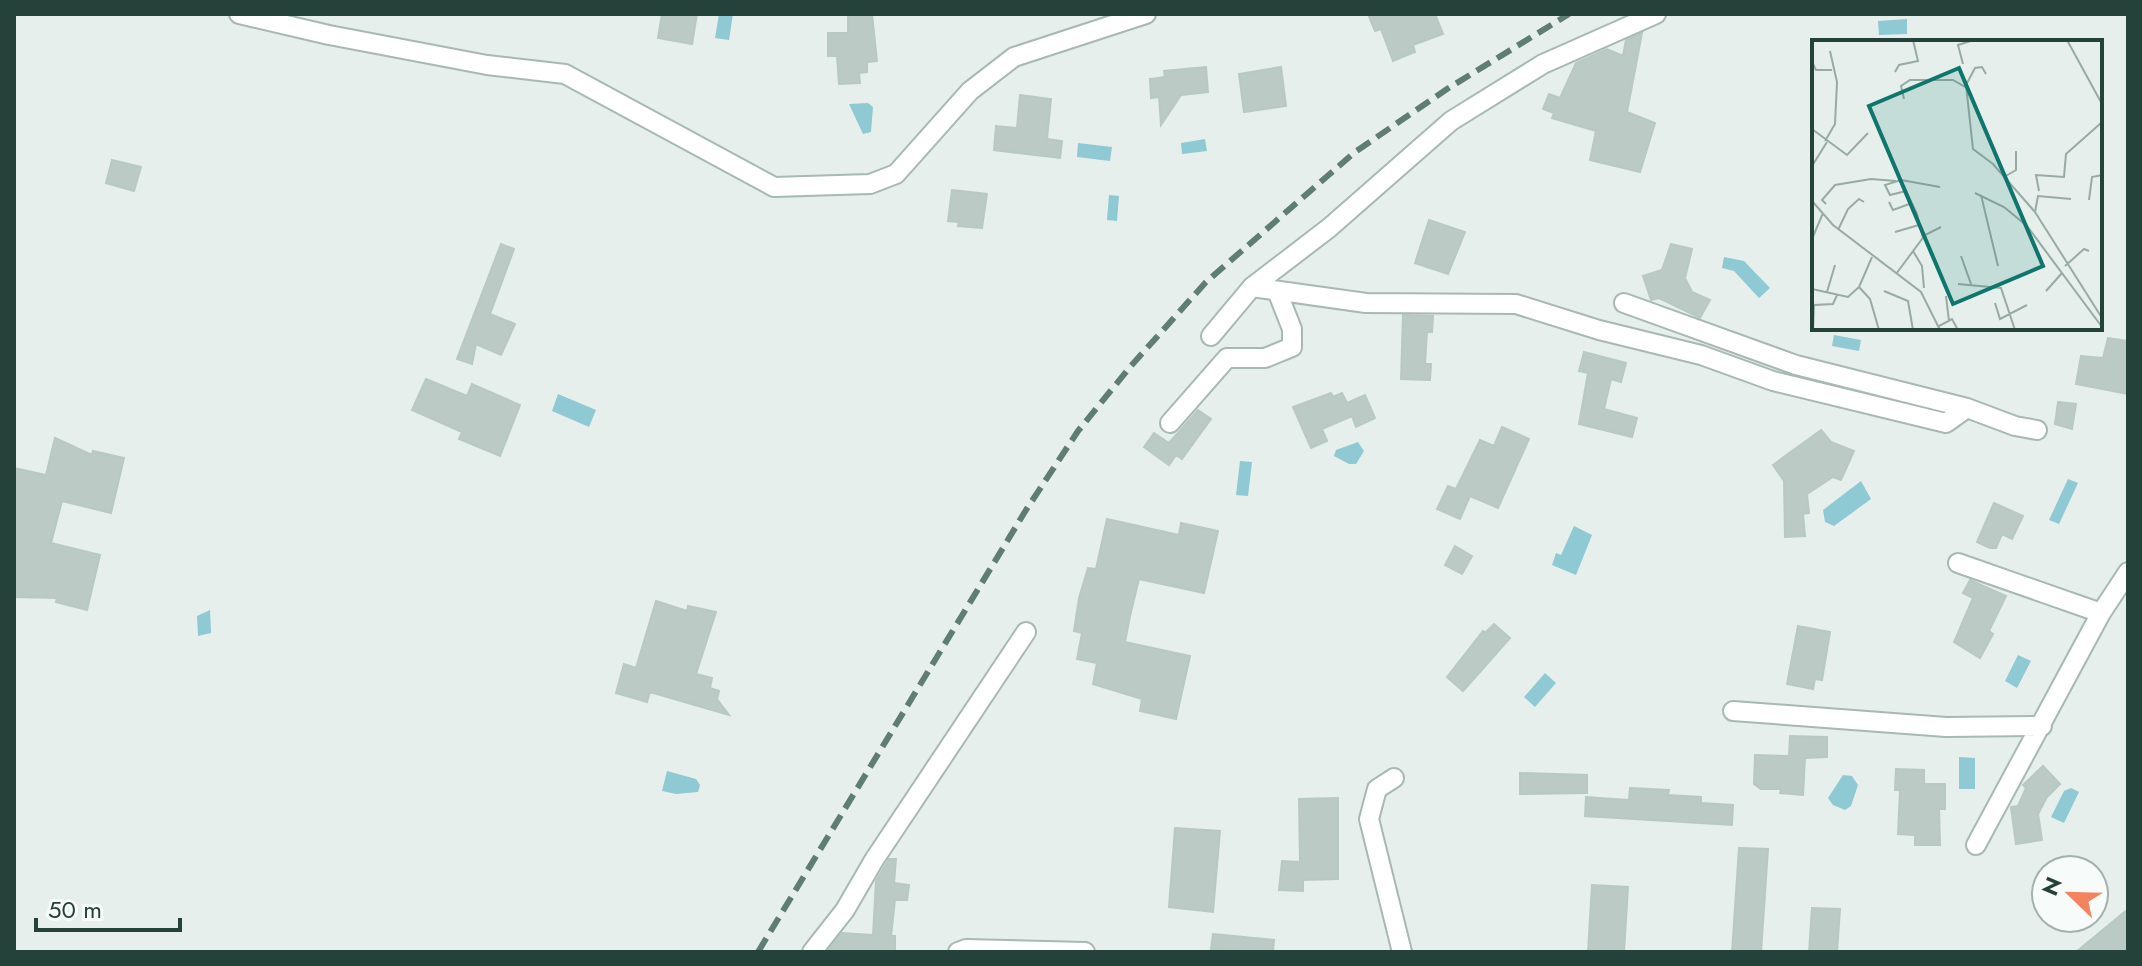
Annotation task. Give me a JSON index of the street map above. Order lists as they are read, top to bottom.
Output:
{
  "scale_bar": "50 m",
  "north": "top left"
}
